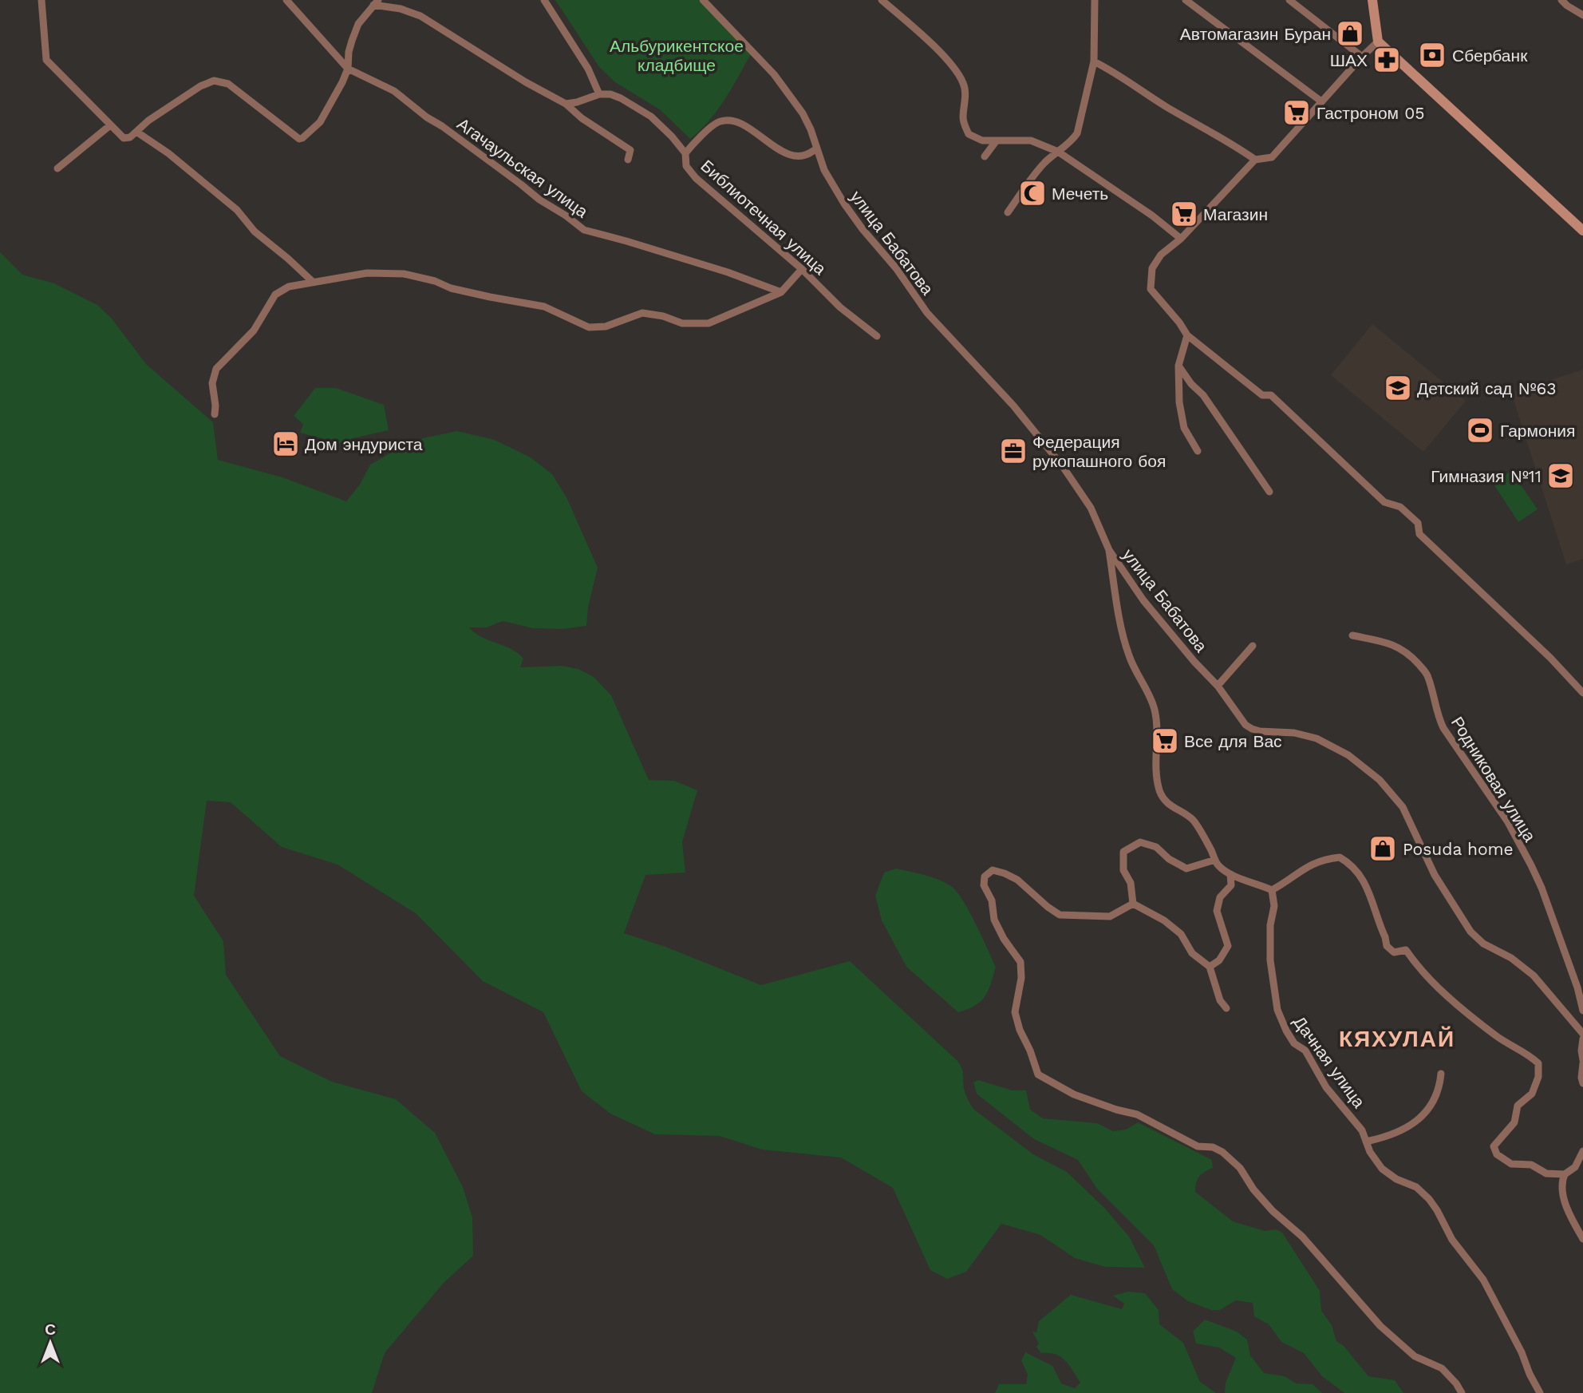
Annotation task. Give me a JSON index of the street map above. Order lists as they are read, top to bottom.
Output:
{
  "streets": {
    "street": [
      "Агачаульская улица",
      "Библиотечная улица",
      "улица Бабатова",
      "Родниковая улица",
      "Дачная улица"
    ]
  },
  "districts": ["КЯХУЛАЙ"],
  "parks": ["Альбурикентское кладбище"],
  "places": {
    "shop": ["Автомагазин Буран", "Posuda home"],
    "bank": ["Сбербанк"],
    "pharmacy": ["ШАХ"],
    "supermarket": ["Гастроном 05", "Магазин", "Все для Вас"],
    "mosque": ["Мечеть"],
    "school or university": ["Детский сад №63", "Гимназия №11"],
    "sports": ["Гармония"],
    "hotel": ["Дом эндуриста"],
    "office": ["Федерация рукопашного боя"]
  },
  "north": "top"
}
